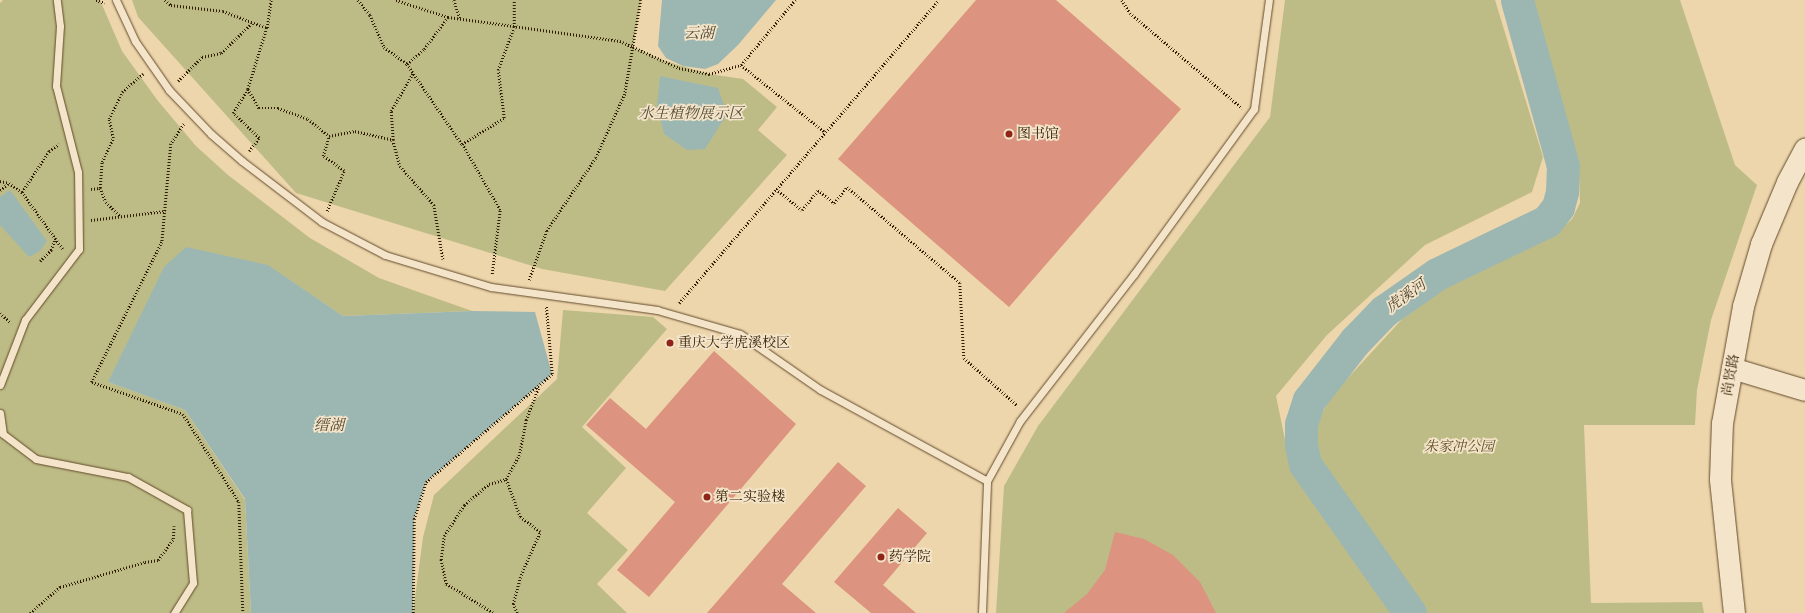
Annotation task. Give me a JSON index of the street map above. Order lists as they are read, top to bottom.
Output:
{
  "streets": {
    "street": ["尚贤路"]
  },
  "water": [
    "云湖",
    "水生植物展示区",
    "虎溪河",
    "缙湖"
  ],
  "parks": ["朱家冲公园"],
  "places": [
    "图书馆",
    "重庆大学虎溪校区",
    "第二实验楼",
    "药学院"
  ]
}
